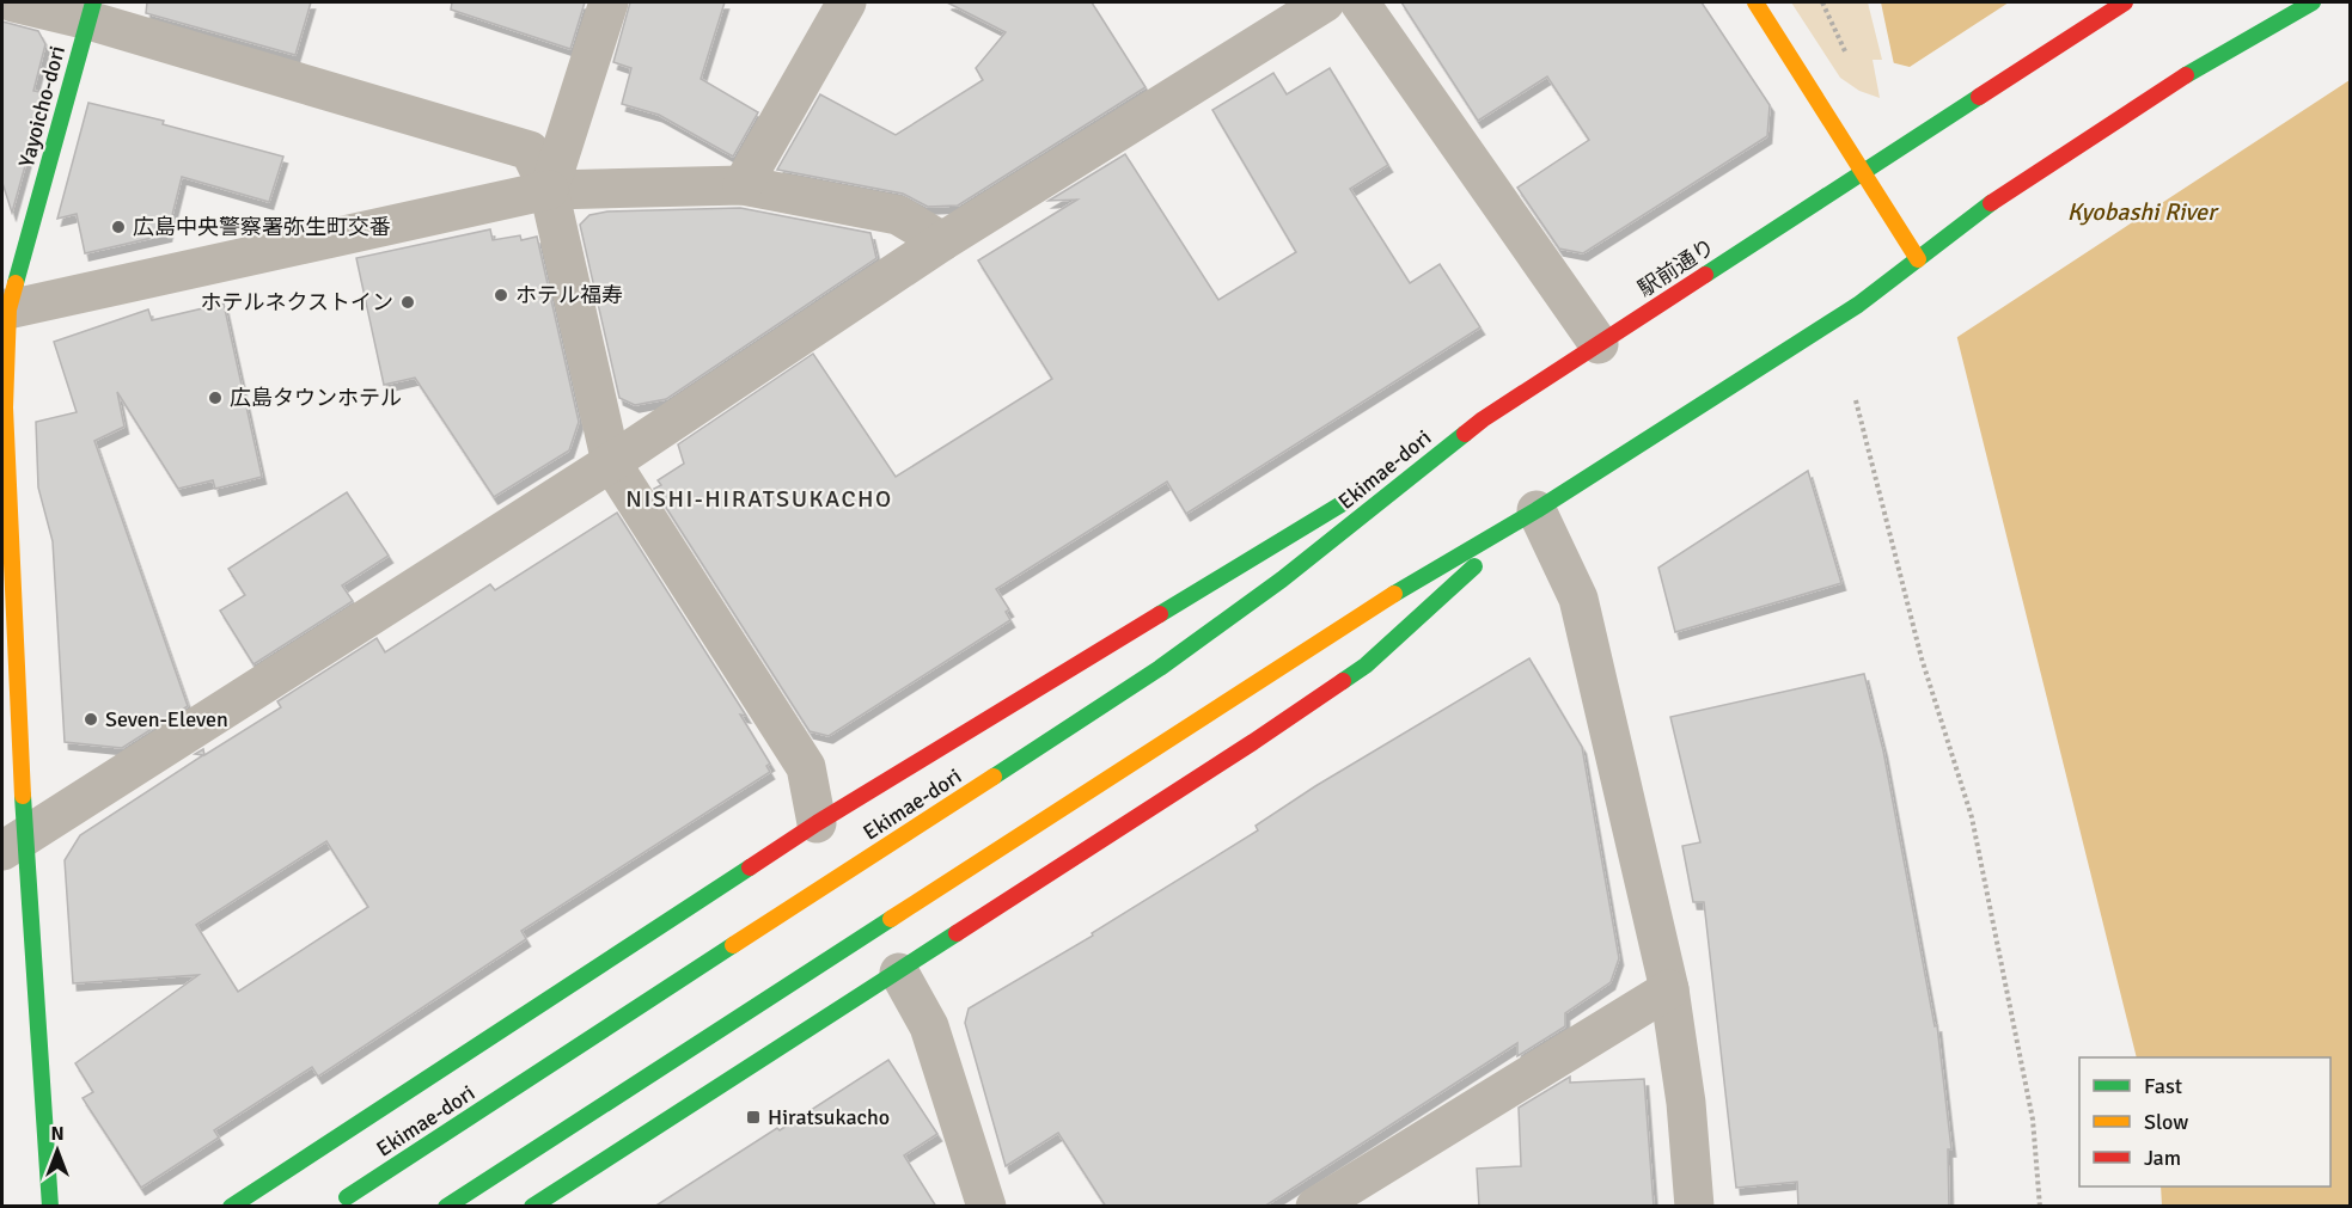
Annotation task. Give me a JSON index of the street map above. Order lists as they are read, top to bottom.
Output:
{
  "streets": {
    "street": ["Yayoicho-dori", "駅前通り", "Ekimae-dori"]
  },
  "crossings": [
    ["駅前通り", "Ekimae-dori"]
  ],
  "districts": ["NISHI-HIRATSUKACHO"],
  "water": ["Kyobashi River"],
  "places": {
    "other": [
      "広島中央警察署弥生町交番",
      "ホテル福寿",
      "ホテルネクストイン",
      "広島タウンホテル",
      "Seven-Eleven"
    ],
    "transit": ["Hiratsukacho"]
  },
  "legend": ["Fast", "Slow", "Jam"],
  "north": "top"
}
